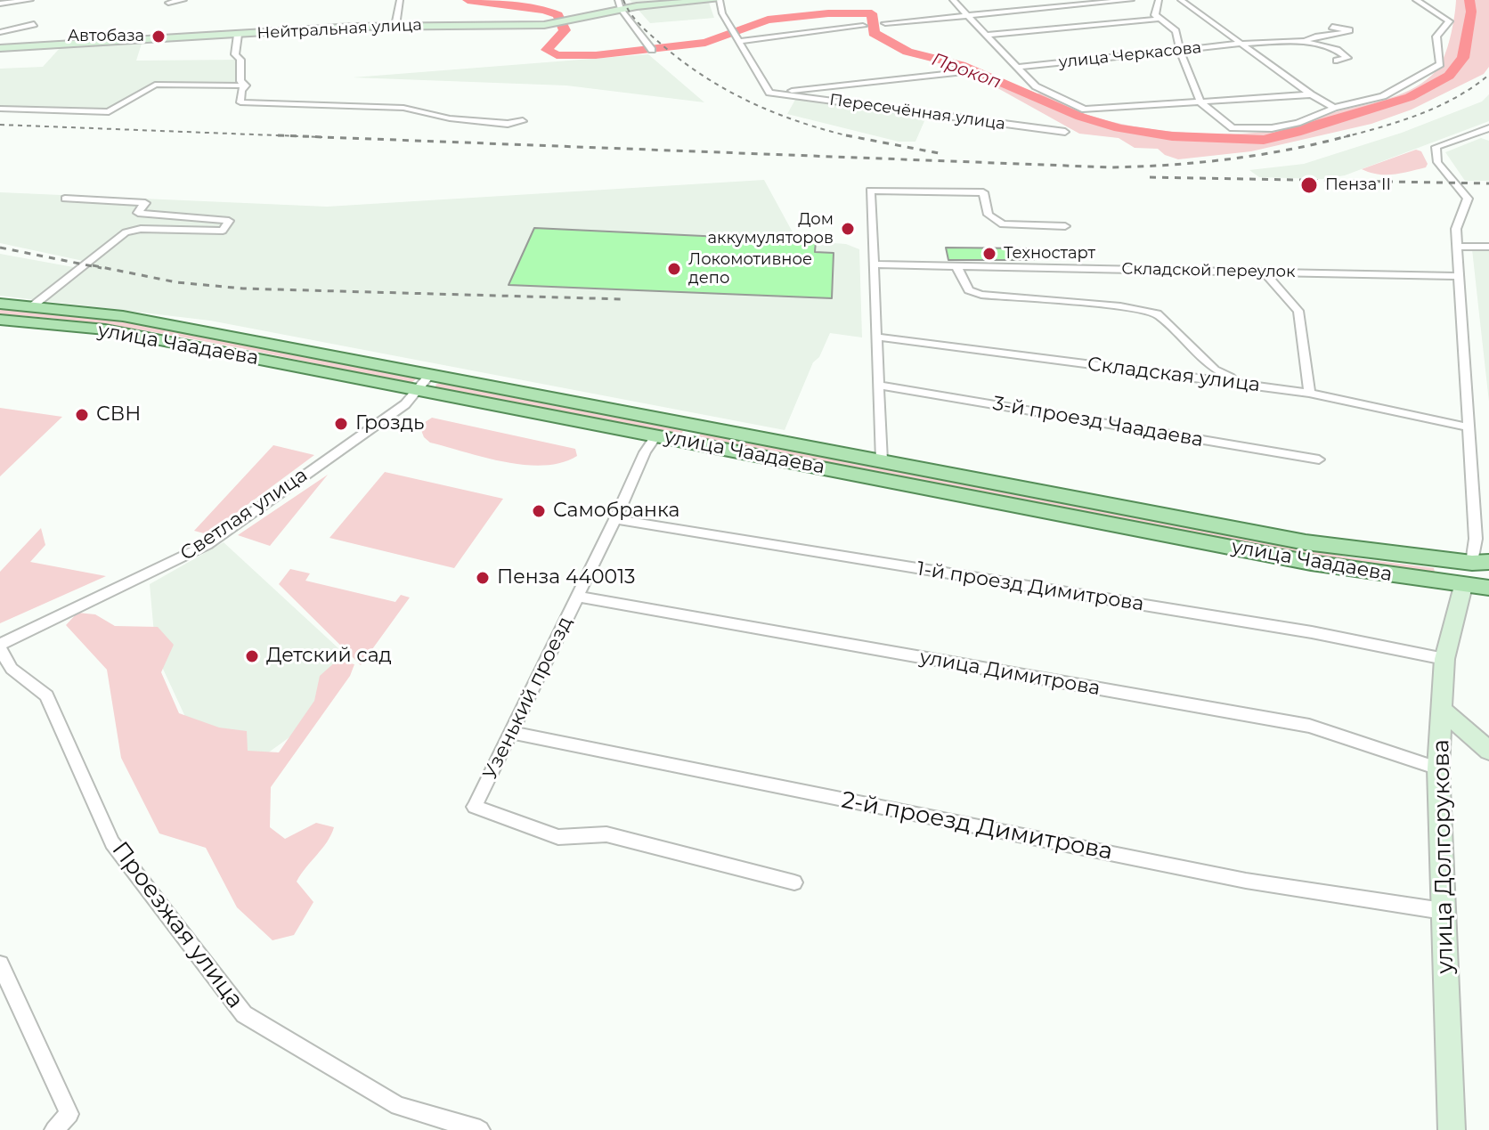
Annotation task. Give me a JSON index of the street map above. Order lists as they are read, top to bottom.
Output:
{
  "streets": {
    "main road": ["Нейтральная улица", "улица Чаадаева", "улица Долгорукова"],
    "street": [
      "улица Черкасова",
      "Пересечённая улица",
      "Складской переулок",
      "Складская улица",
      "3-й проезд Чаадаева",
      "Светлая улица",
      "1-й проезд Димитрова",
      "улица Димитрова",
      "Узенький проезд",
      "2-й проезд Димитрова",
      "Проезжая улица"
    ]
  },
  "crossings": [
    ["улица Чаадаева", "Светлая улица"],
    ["улица Чаадаева", "Узенький проезд"],
    ["улица Чаадаева", "улица Долгорукова"],
    ["Светлая улица", "Проезжая улица"],
    ["1-й проезд Димитрова", "Узенький проезд"],
    ["1-й проезд Димитрова", "улица Долгорукова"],
    ["улица Димитрова", "Узенький проезд"],
    ["улица Димитрова", "улица Долгорукова"],
    ["Узенький проезд", "2-й проезд Димитрова"],
    ["2-й проезд Димитрова", "улица Долгорукова"]
  ],
  "water": ["Прокоп"],
  "places": [
    "Автобаза",
    "Пенза II",
    "Дом аккумуляторов",
    "Техностарт",
    "Локомотивное депо",
    "СВН",
    "Гроздь",
    "Самобранка",
    "Пенза 440013",
    "Детский сад"
  ]
}
